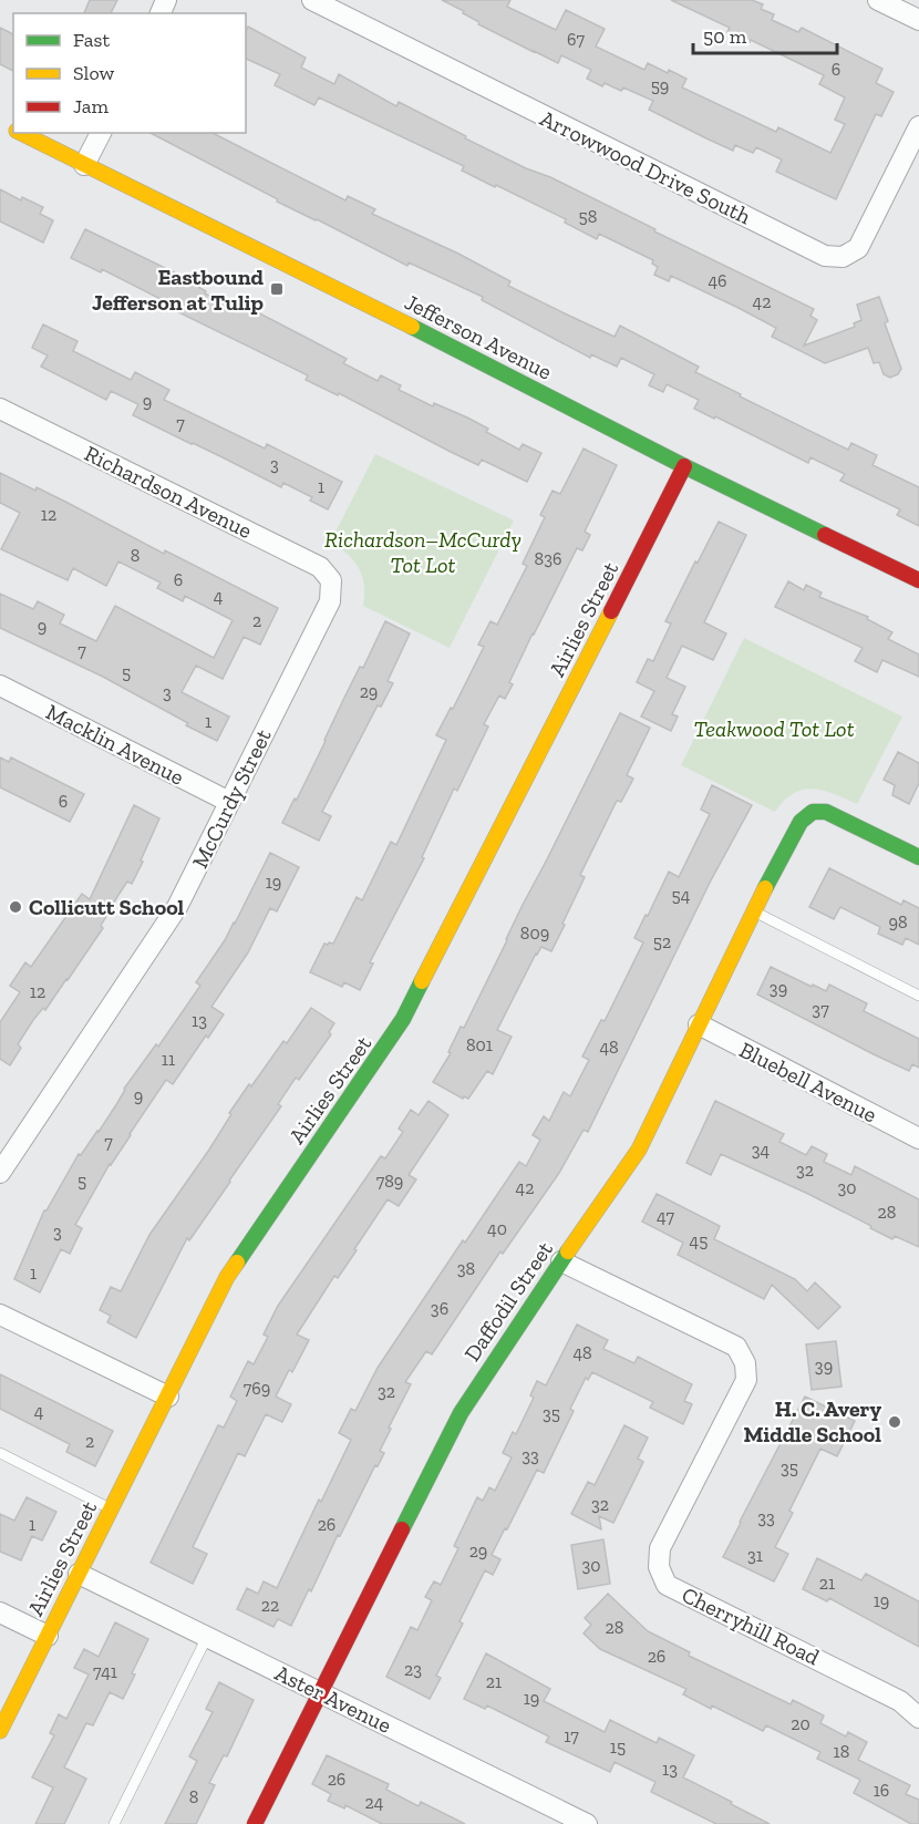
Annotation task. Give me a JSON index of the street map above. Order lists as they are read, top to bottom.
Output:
{
  "streets": {
    "street": [
      "Arrowwood Drive South",
      "Jefferson Avenue",
      "Richardson Avenue",
      "Airlies Street",
      "Macklin Avenue",
      "McCurdy Street",
      "Bluebell Avenue",
      "Daffodil Street",
      "Cherryhill Road",
      "Aster Avenue"
    ]
  },
  "crossings": [
    ["Jefferson Avenue", "Airlies Street"],
    ["Richardson Avenue", "McCurdy Street"],
    ["Airlies Street", "Aster Avenue"],
    ["Macklin Avenue", "McCurdy Street"],
    ["Bluebell Avenue", "Daffodil Street"],
    ["Daffodil Street", "Cherryhill Road"],
    ["Daffodil Street", "Aster Avenue"]
  ],
  "parks": ["Richardson–McCurdy Tot Lot", "Teakwood Tot Lot"],
  "places": {
    "transit": ["Eastbound Jefferson at Tulip"],
    "other": ["Collicutt School", "H. C. Avery Middle School"]
  },
  "house_numbers": [
    "67",
    "6",
    "59",
    "58",
    "46",
    "42",
    "9",
    "7",
    "3",
    "1",
    "12",
    "8",
    "836",
    "6",
    "4",
    "2",
    "9",
    "7",
    "5",
    "29",
    "3",
    "1",
    "6",
    "19",
    "54",
    "98",
    "809",
    "52",
    "39",
    "12",
    "37",
    "13",
    "801",
    "48",
    "11",
    "9",
    "7",
    "34",
    "32",
    "5",
    "789",
    "42",
    "30",
    "28",
    "47",
    "40",
    "3",
    "45",
    "38",
    "1",
    "36",
    "48",
    "39",
    "769",
    "32",
    "4",
    "35",
    "2",
    "33",
    "35",
    "32",
    "33",
    "1",
    "26",
    "29",
    "31",
    "30",
    "21",
    "19",
    "22",
    "28",
    "26",
    "23",
    "741",
    "21",
    "19",
    "20",
    "17",
    "15",
    "18",
    "13",
    "26",
    "16",
    "8",
    "24"
  ],
  "legend": ["Fast", "Slow", "Jam"],
  "scale_bar": "50 m"
}
